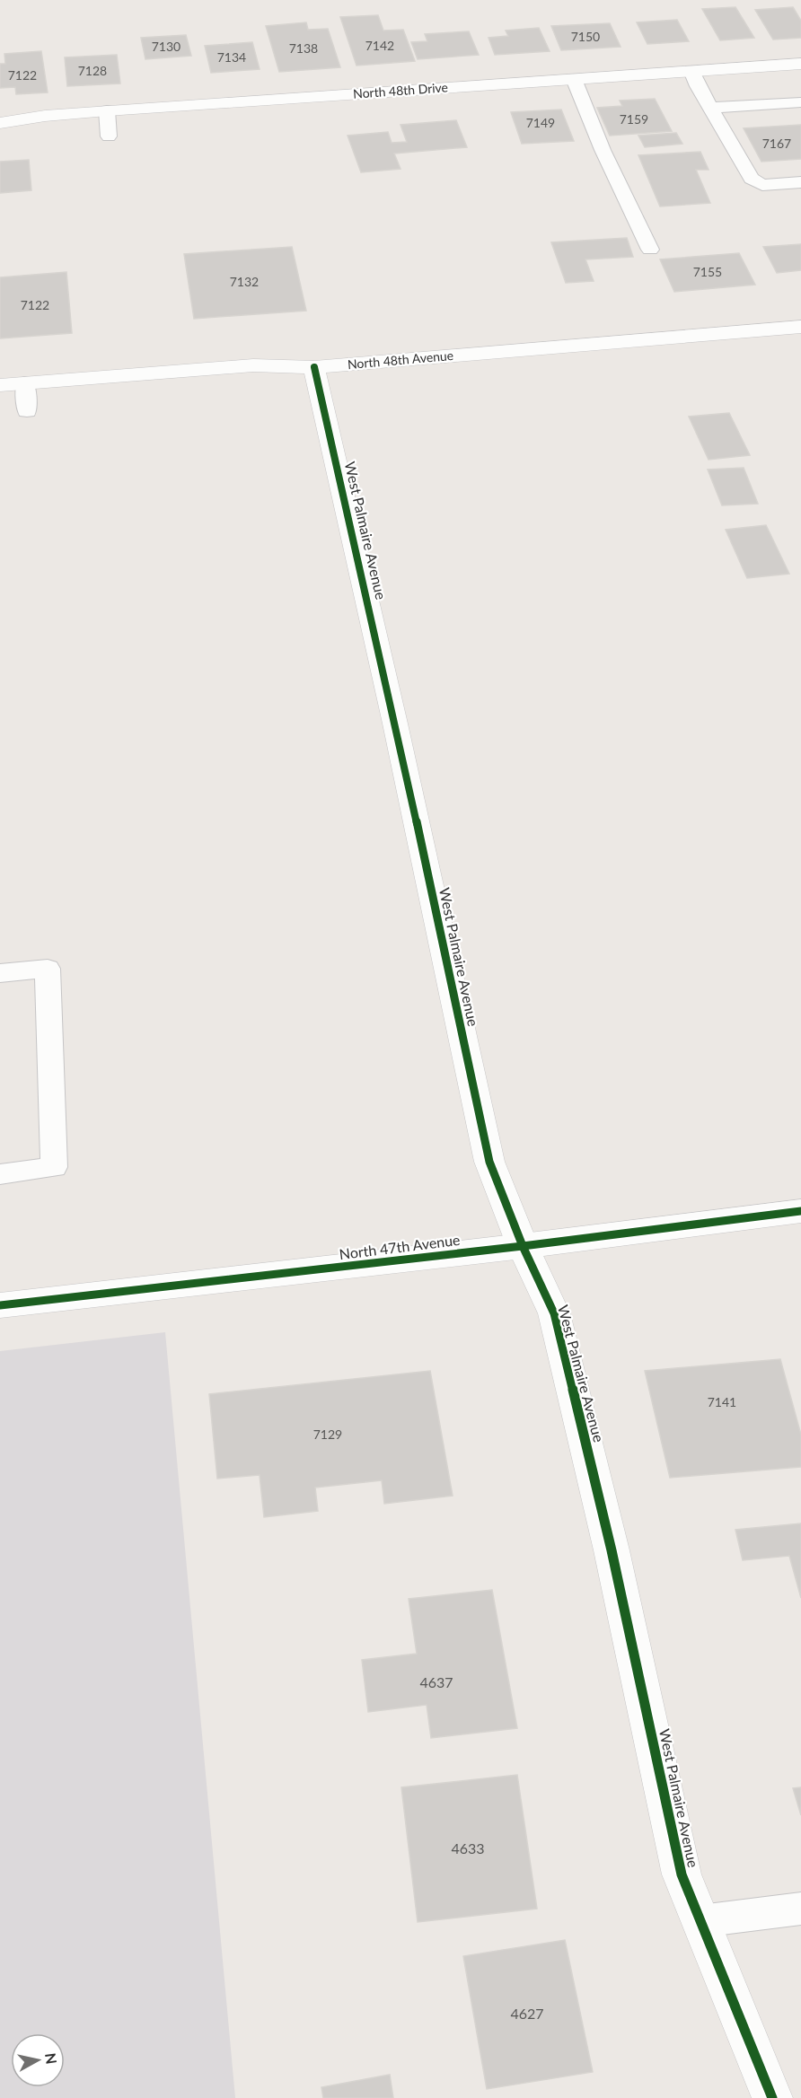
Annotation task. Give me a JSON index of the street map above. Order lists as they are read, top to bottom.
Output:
{
  "streets": {
    "street": [
      "North 48th Drive",
      "North 48th Avenue",
      "West Palmaire Avenue",
      "North 47th Avenue"
    ]
  },
  "crossings": [
    ["North 48th Avenue", "West Palmaire Avenue"],
    ["West Palmaire Avenue", "North 47th Avenue"]
  ],
  "house_numbers": [
    "7150",
    "7142",
    "7130",
    "7138",
    "7134",
    "7128",
    "7122",
    "7159",
    "7149",
    "7167",
    "7155",
    "7132",
    "7122",
    "7141",
    "7129",
    "4637",
    "4633",
    "4627"
  ],
  "north": "right"
}
